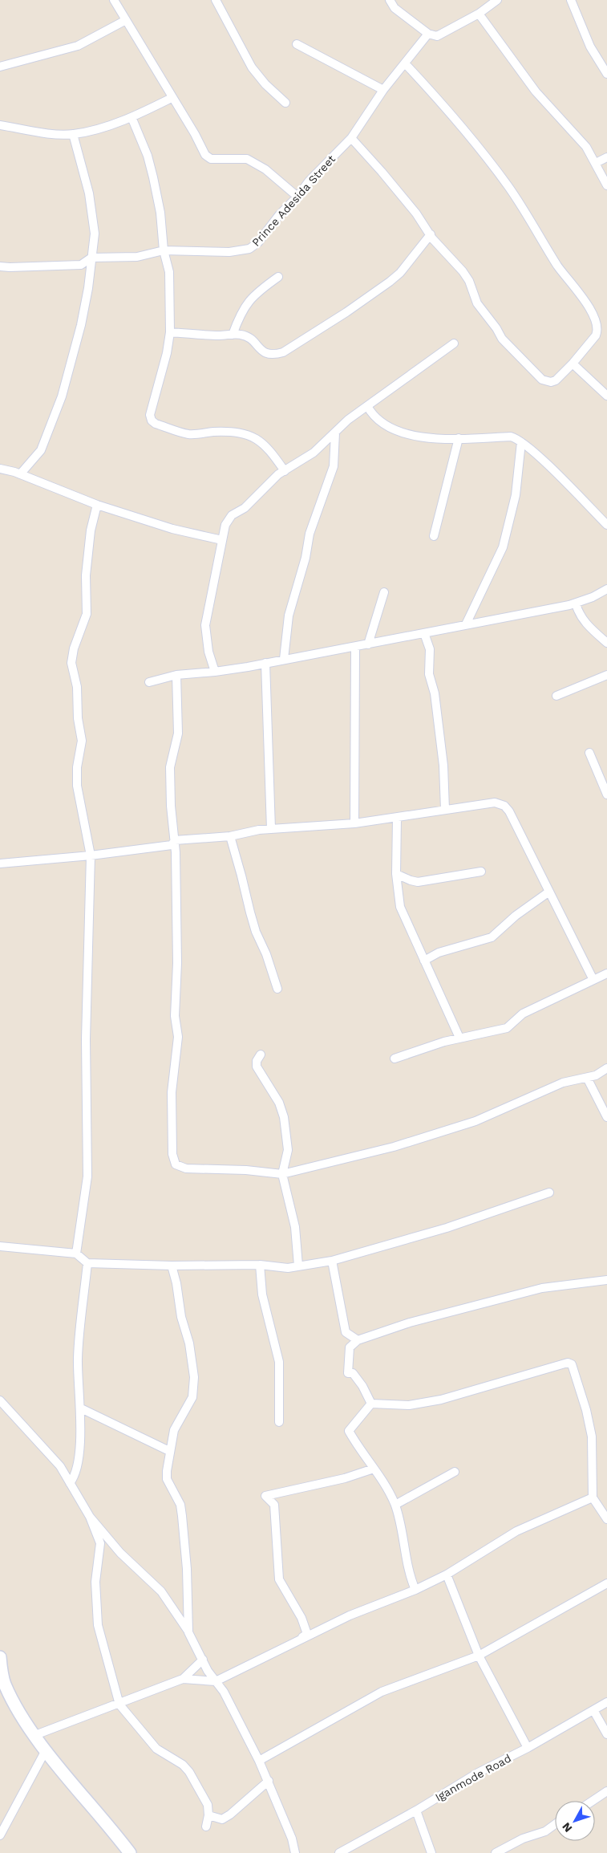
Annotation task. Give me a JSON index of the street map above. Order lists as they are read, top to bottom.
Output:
{
  "streets": {
    "street": ["Prince Adesida Street", "Iganmode Road"]
  },
  "north": "bottom left"
}
